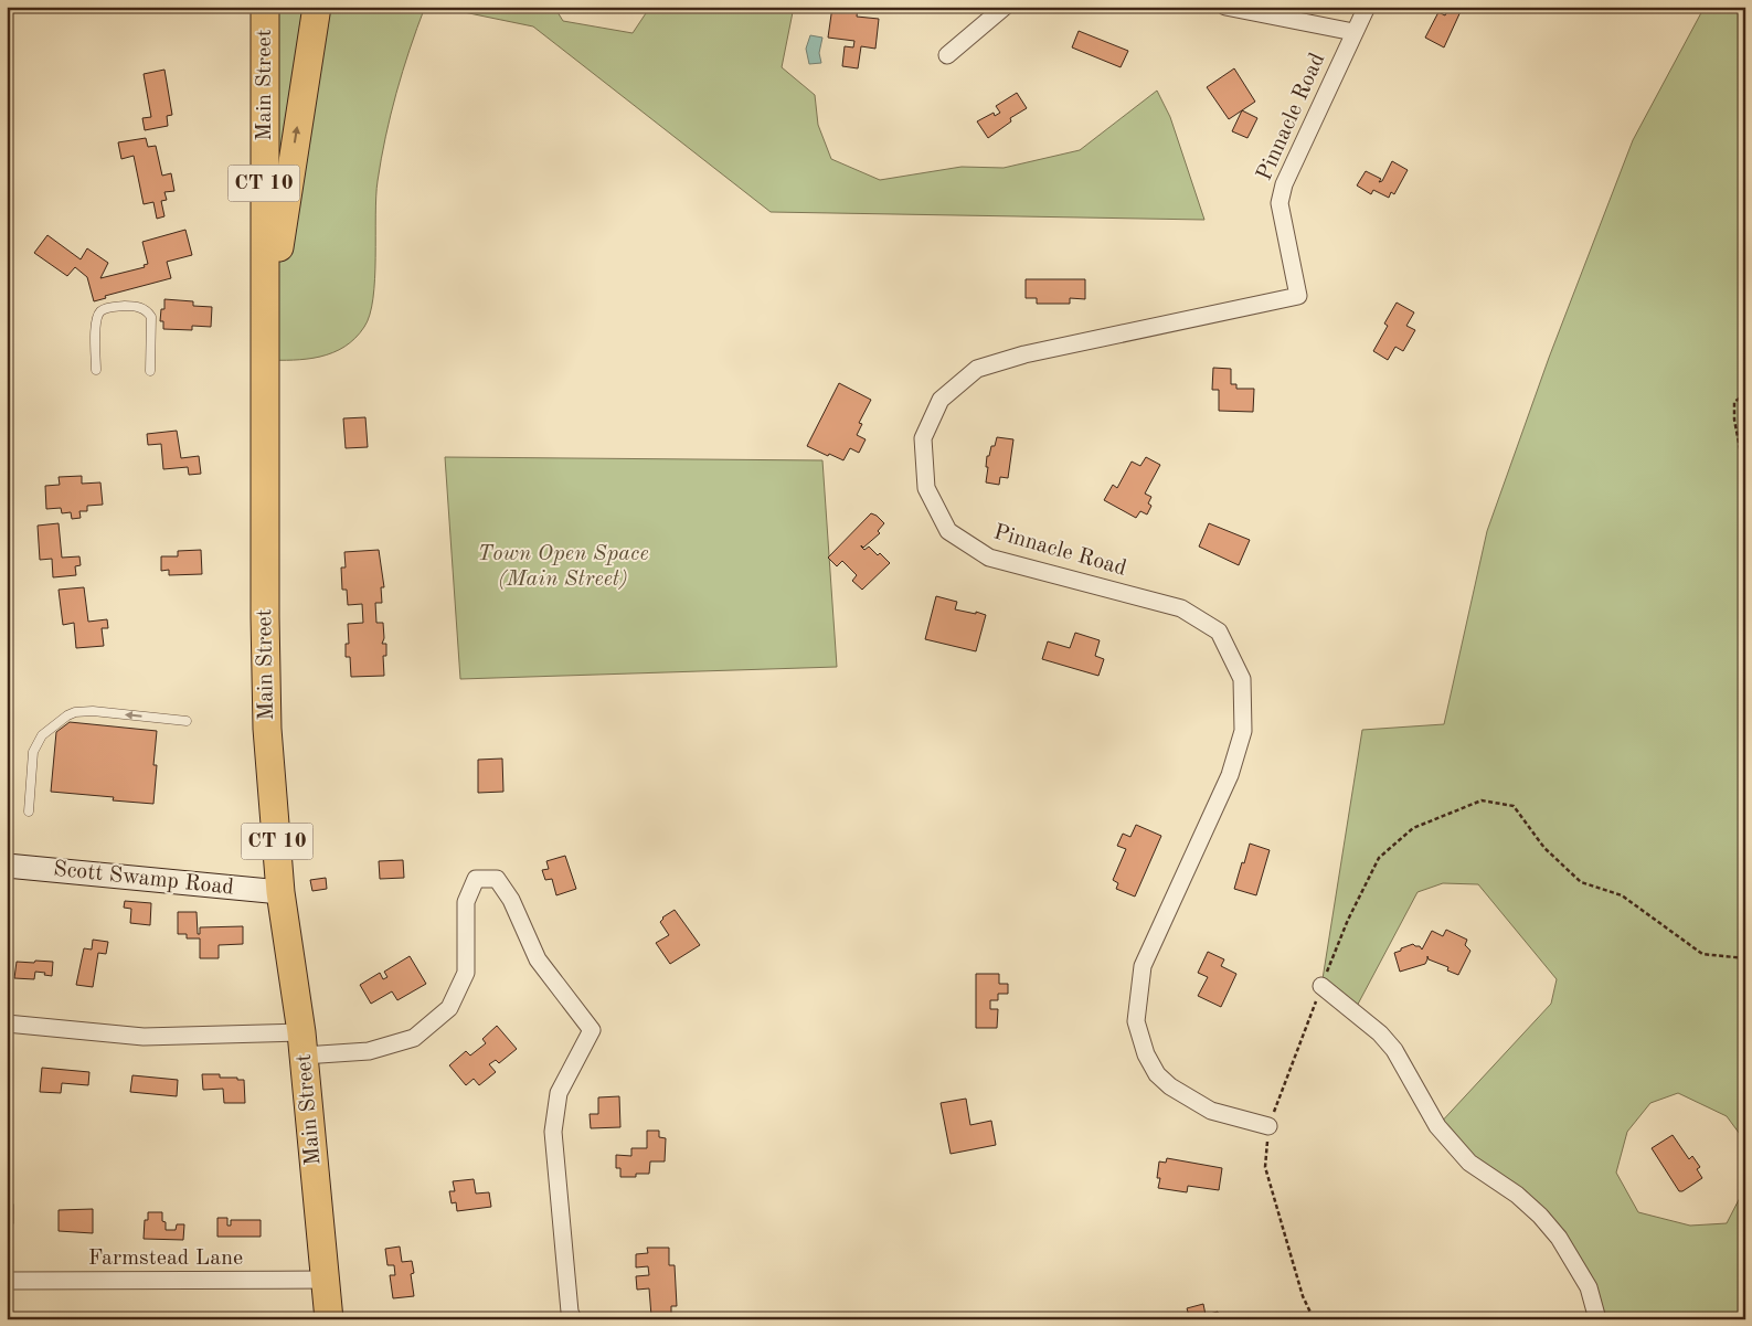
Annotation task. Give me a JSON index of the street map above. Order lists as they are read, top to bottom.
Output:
{
  "streets": {
    "highway": ["Main Street", "CT 10"],
    "main road": ["Scott Swamp Road"],
    "street": ["Pinnacle Road", "Farmstead Lane"]
  },
  "crossings": [
    ["Main Street", "Scott Swamp Road"],
    ["Main Street", "Farmstead Lane"]
  ],
  "parks": ["Town Open Space (Main Street)"]
}
